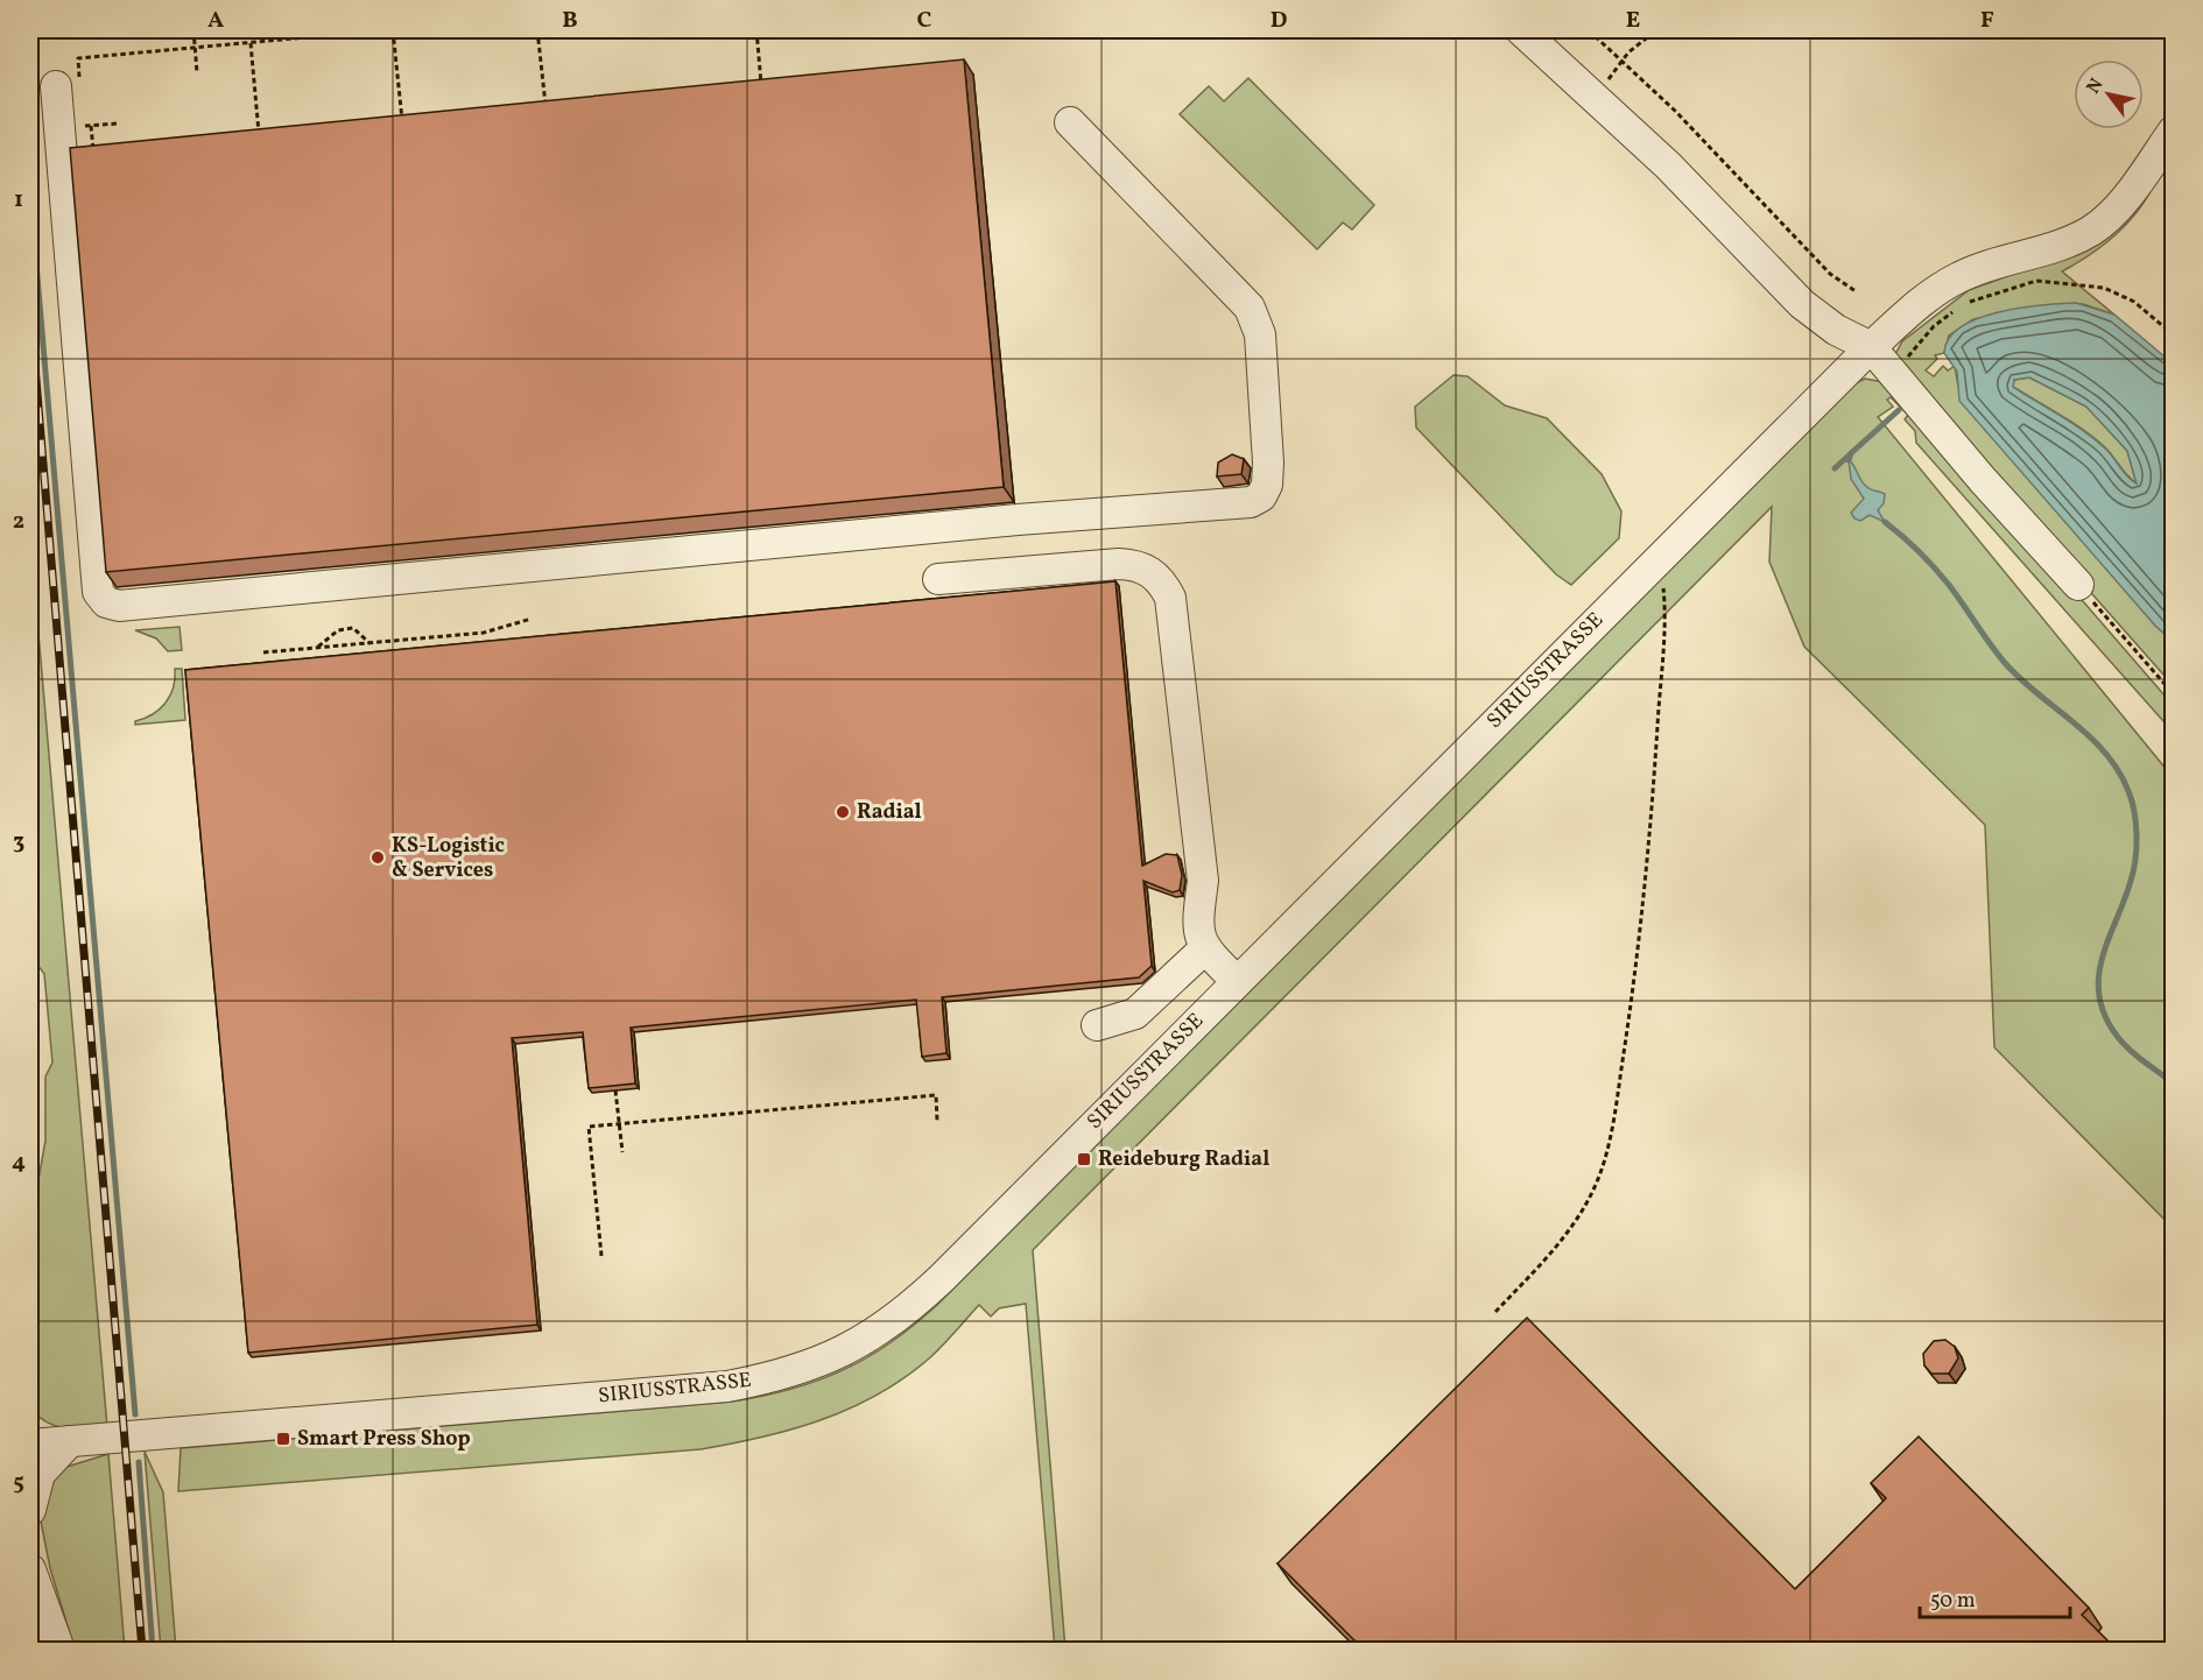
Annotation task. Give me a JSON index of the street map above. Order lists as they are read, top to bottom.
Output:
{
  "streets": {
    "street": ["SIRIUSSTRASSE"]
  },
  "places": {
    "other": ["Radial", "KS-Logistic & Services"],
    "transit": ["Reideburg Radial", "Smart Press Shop"]
  },
  "scale_bar": "50 m",
  "north": "top left",
  "grid": {
    "columns": [
      "A",
      "B",
      "C",
      "D",
      "E",
      "F"
    ],
    "rows": [
      "1",
      "2",
      "3",
      "4",
      "5"
    ]
  }
}
